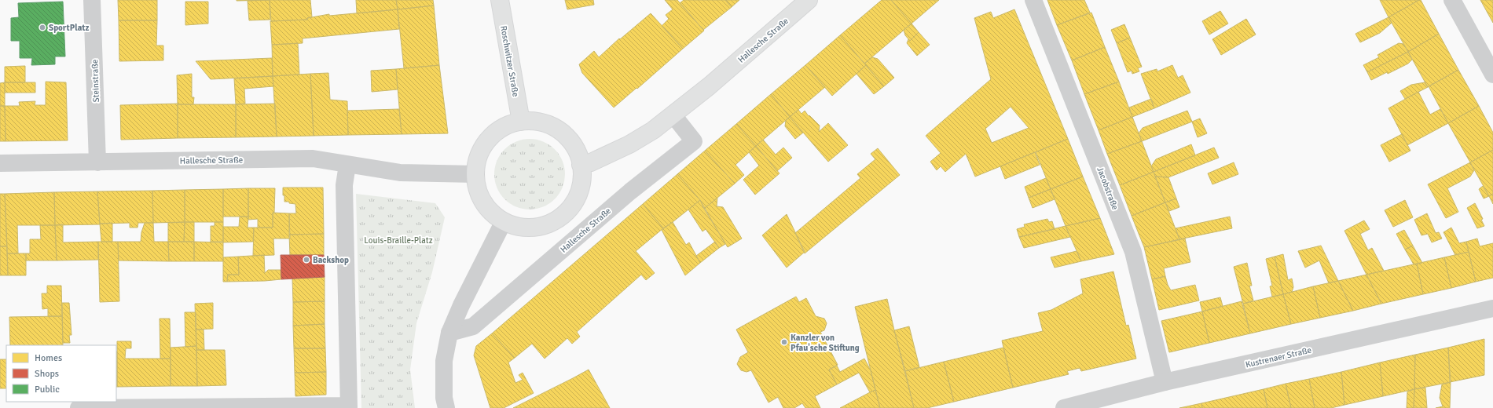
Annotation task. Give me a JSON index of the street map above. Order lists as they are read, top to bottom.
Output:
{
  "streets": {
    "main road": ["Hallesche Straße", "Roschwitzer Straße"],
    "street": ["Steinstraße", "Jacobstraße", "Kustrenaer Straße"]
  },
  "crossings": [
    ["Hallesche Straße", "Roschwitzer Straße"],
    ["Hallesche Straße", "Steinstraße"],
    ["Jacobstraße", "Kustrenaer Straße"]
  ],
  "parks": ["Louis-Braille-Platz"],
  "places": ["SportPlatz", "Backshop", "Kanzler von Pfau'sche Stiftung"],
  "legend": ["Homes", "Shops", "Public"]
}
